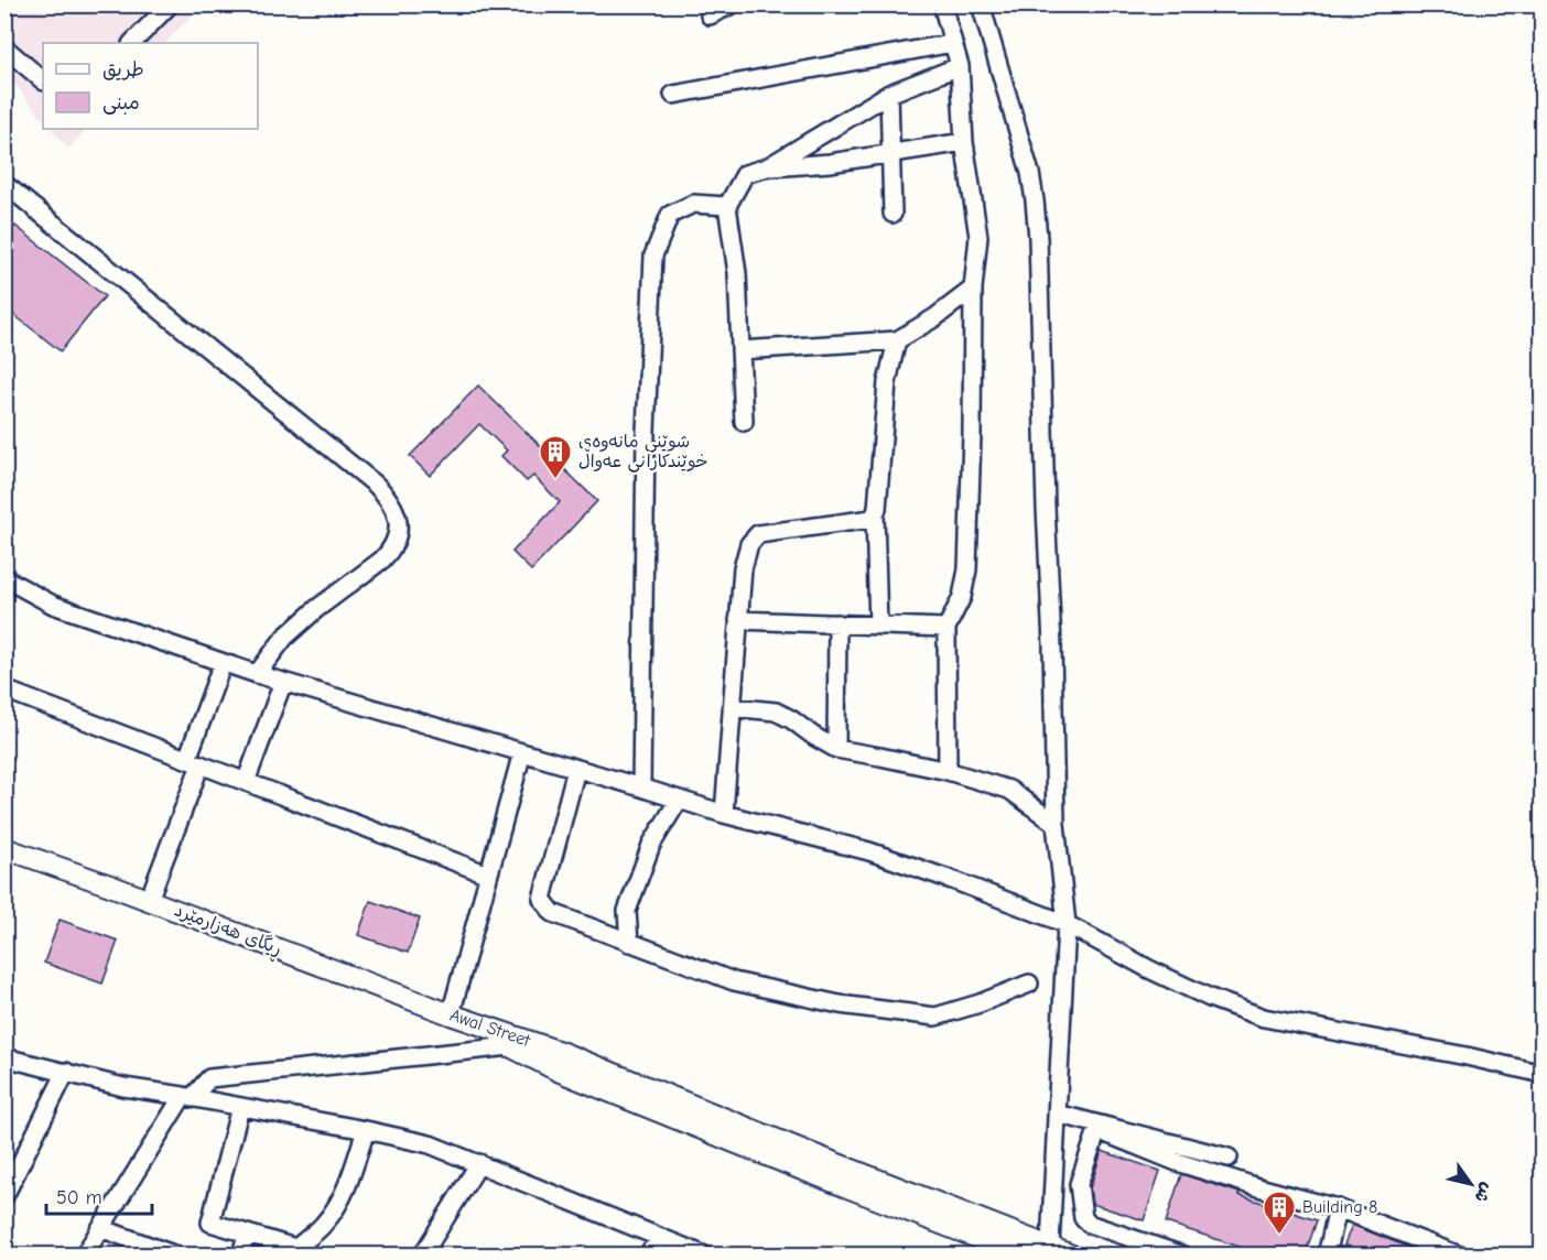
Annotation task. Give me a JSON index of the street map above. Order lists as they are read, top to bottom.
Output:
{
  "streets": {
    "main road": ["ڕیگای هەزارمێرد", "Awal Street"]
  },
  "crossings": [
    ["ڕیگای هەزارمێرد", "Awal Street"]
  ],
  "places": {
    "building": ["شوێنی مانەوەی خوێندکارانی عەواڵ", "Building 8"]
  },
  "legend": ["طريق", "مبنى"],
  "scale_bar": "50 m",
  "north": "bottom right"
}
